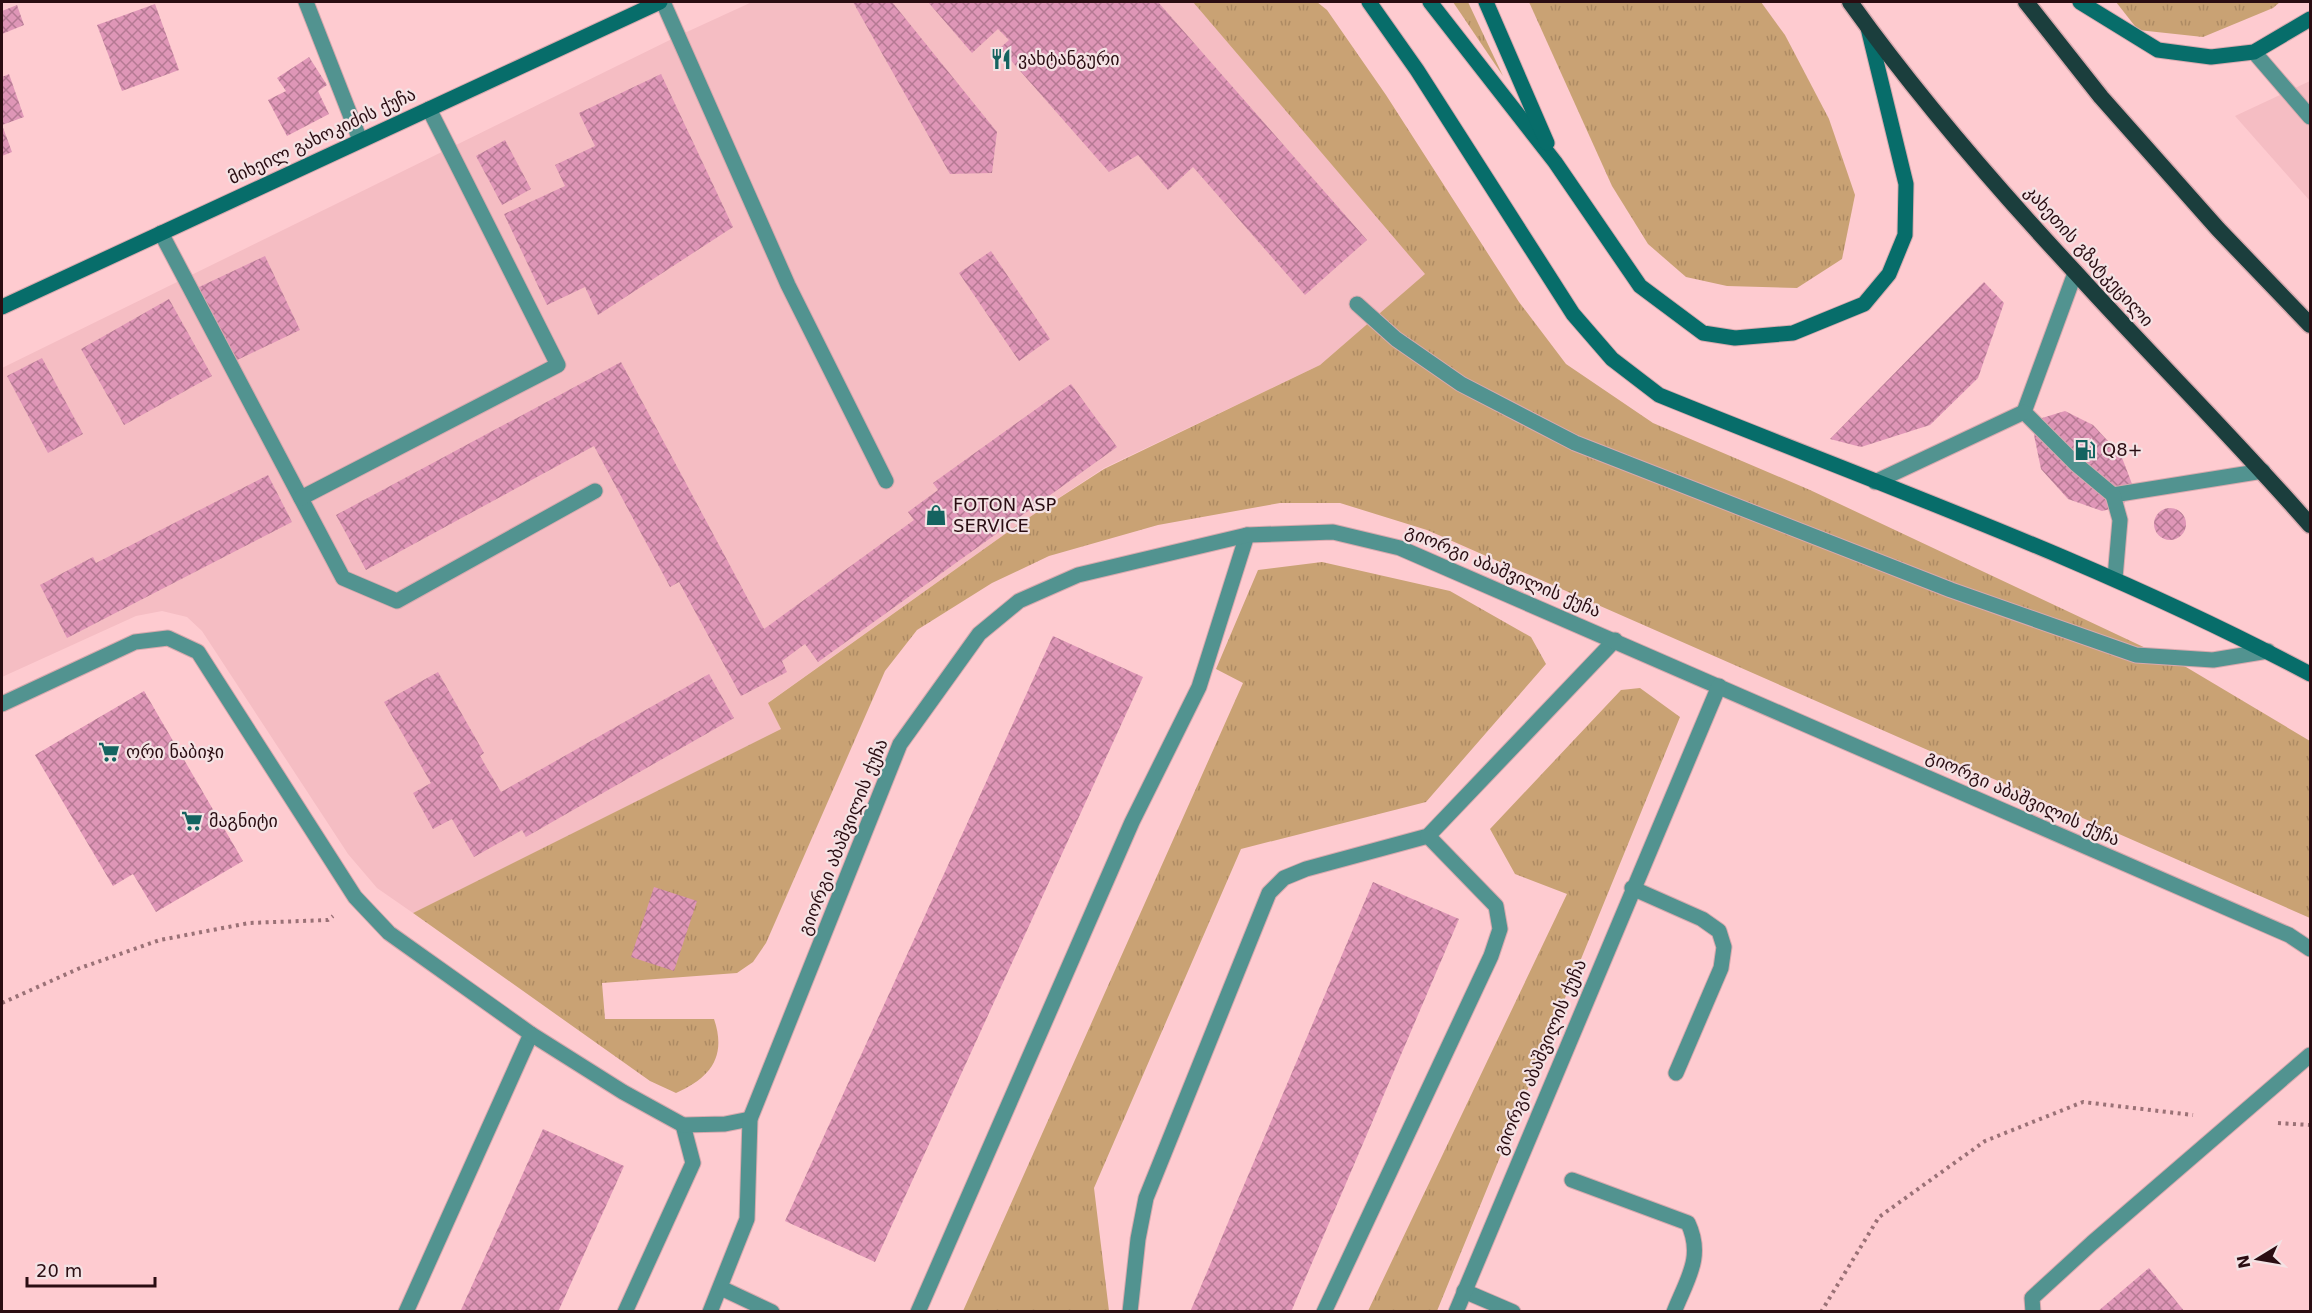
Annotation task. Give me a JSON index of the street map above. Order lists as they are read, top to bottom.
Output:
{
  "streets": {
    "highway": ["კახეთის გზატკეცილი"],
    "main road": ["მიხეილ გახოკიძის ქუჩა"],
    "street": ["გიორგი აბაშვილის ქუჩა"]
  },
  "places": {
    "restaurant": ["ვახტანგური"],
    "fuel station": ["Q8+"],
    "shop": ["FOTON ASP SERVICE"],
    "supermarket": ["ორი ნაბიჯი", "მაგნიტი"]
  },
  "scale_bar": "20 m",
  "north": "left"
}
